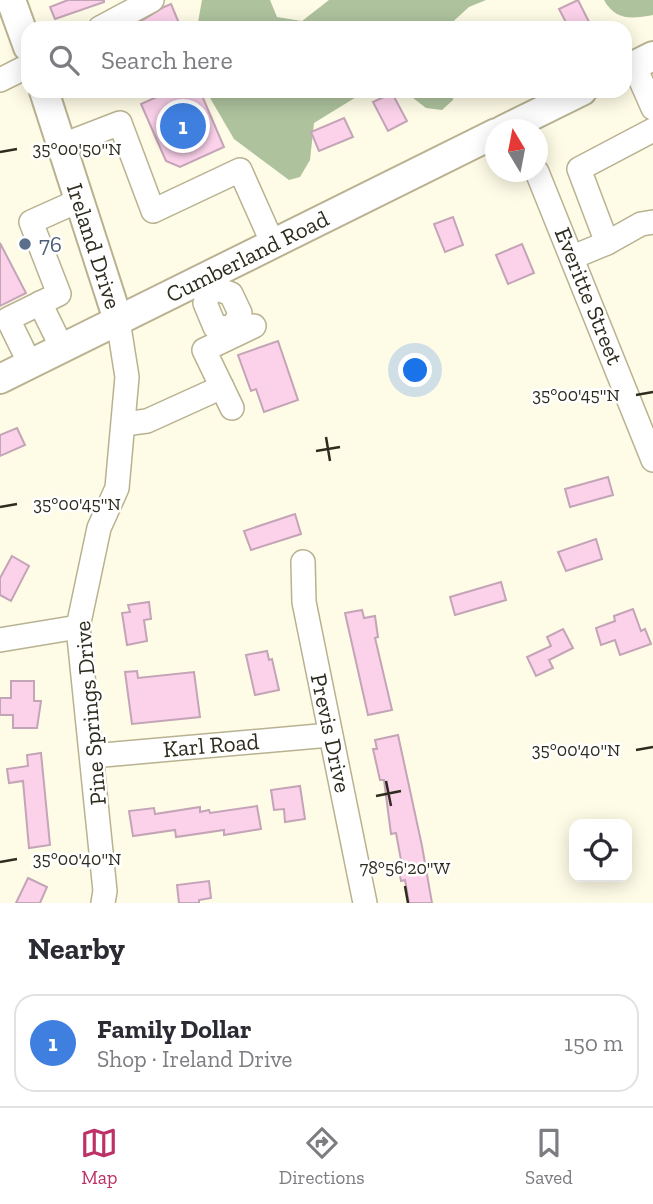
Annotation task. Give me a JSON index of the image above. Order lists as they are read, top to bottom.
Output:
{
  "streets": {
    "main road": ["Ireland Drive", "Cumberland Road"],
    "street": [
      "Everitte Street",
      "Pine Springs Drive",
      "Previs Drive",
      "Karl Road"
    ]
  },
  "crossings": [
    ["Ireland Drive", "Cumberland Road"],
    ["Ireland Drive", "Pine Springs Drive"],
    ["Cumberland Road", "Pine Springs Drive"],
    ["Pine Springs Drive", "Karl Road"],
    ["Previs Drive", "Karl Road"]
  ],
  "places": ["76"],
  "north": "top",
  "page": {
    "search": "Search here",
    "pins": "1",
    "heading": "Nearby",
    "list": [
      {
        "mark": "1",
        "name": "Family Dollar",
        "note": "Shop · Ireland Drive",
        "value": "150 m"
      }
    ],
    "nav": ["Map", "Directions", "Saved"]
  },
  "coordinates": [
    "35°00'50\"N",
    "35°00'45\"N",
    "35°00'40\"N",
    "78°56'20\"W"
  ]
}
